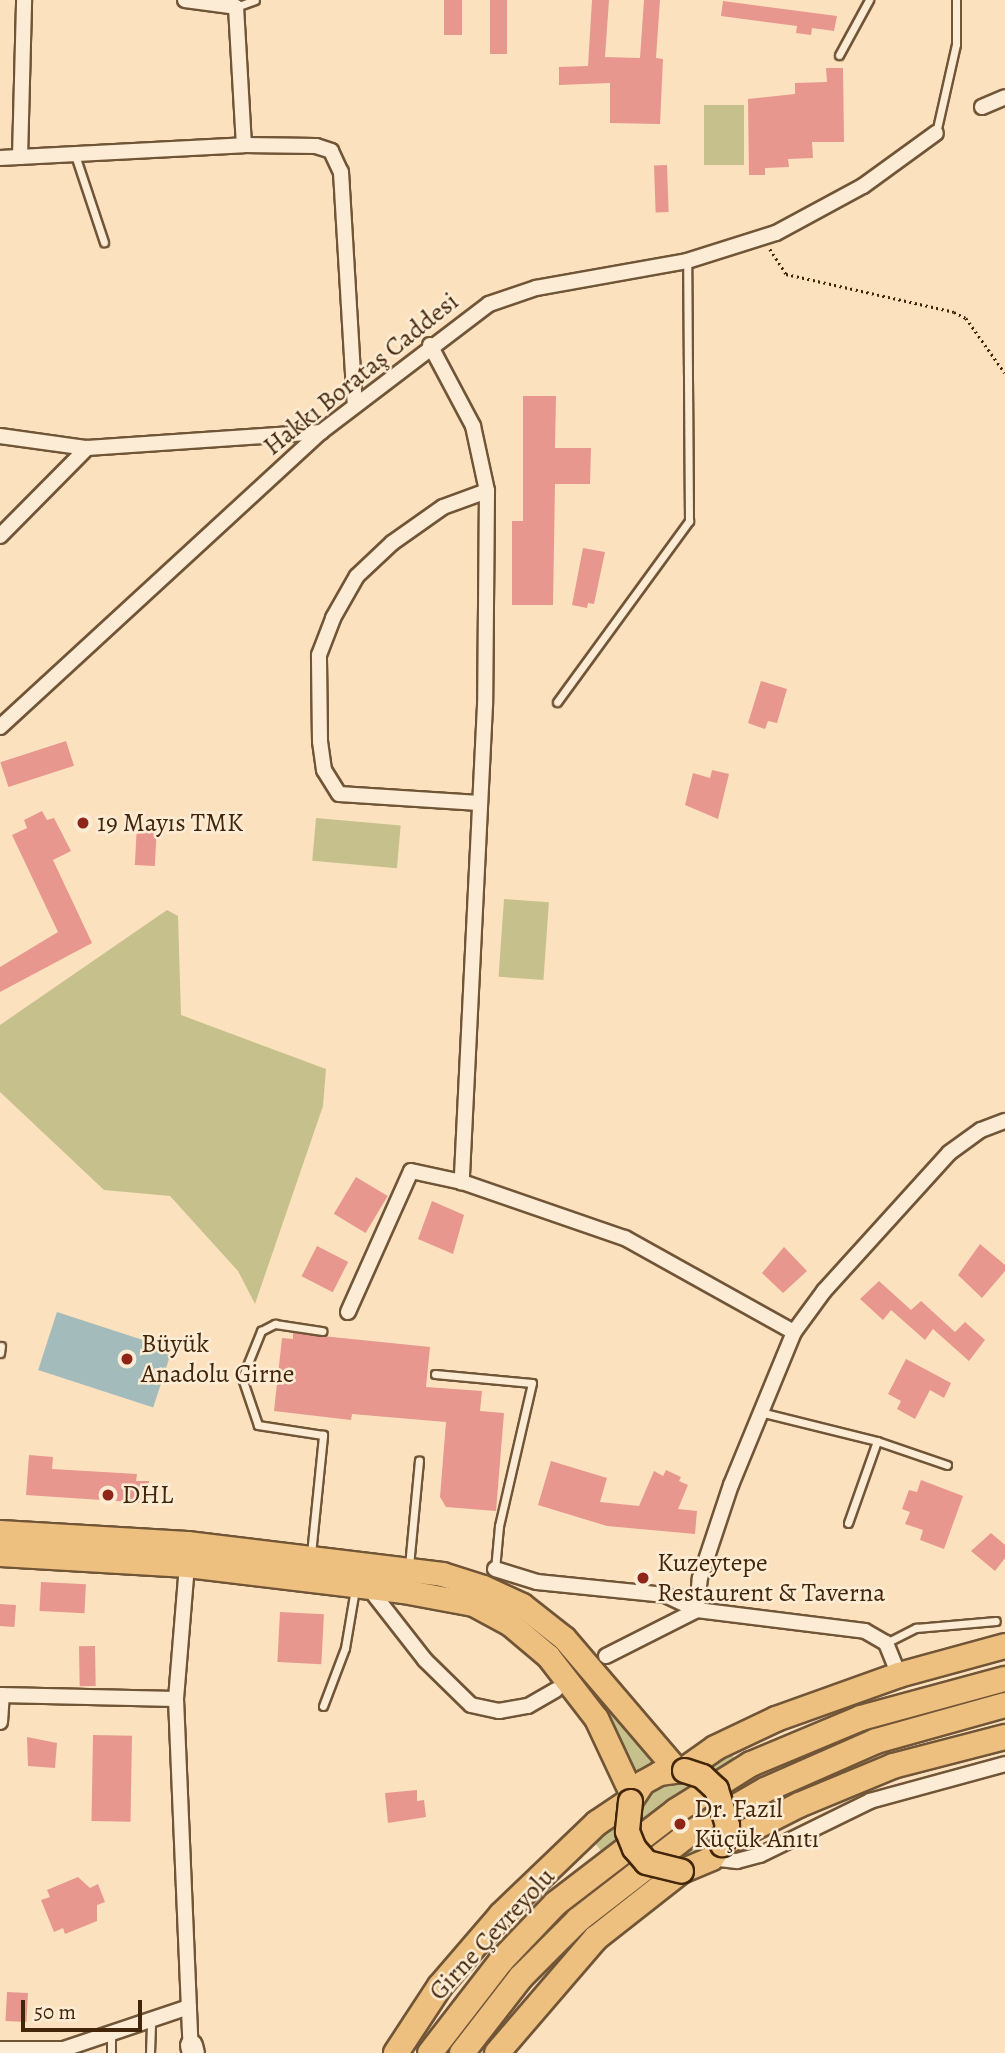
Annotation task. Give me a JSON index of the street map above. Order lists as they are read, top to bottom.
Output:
{
  "streets": {
    "highway": ["Girne Çevreyolu"],
    "street": ["Hakkı Borataş Caddesi"]
  },
  "places": [
    "19 Mayıs TMK",
    "Büyük Anadolu Girne",
    "DHL",
    "Kuzeytepe Restaurent & Taverna",
    "Dr. Fazıl Küçük Anıtı"
  ],
  "scale_bar": "50 m"
}
